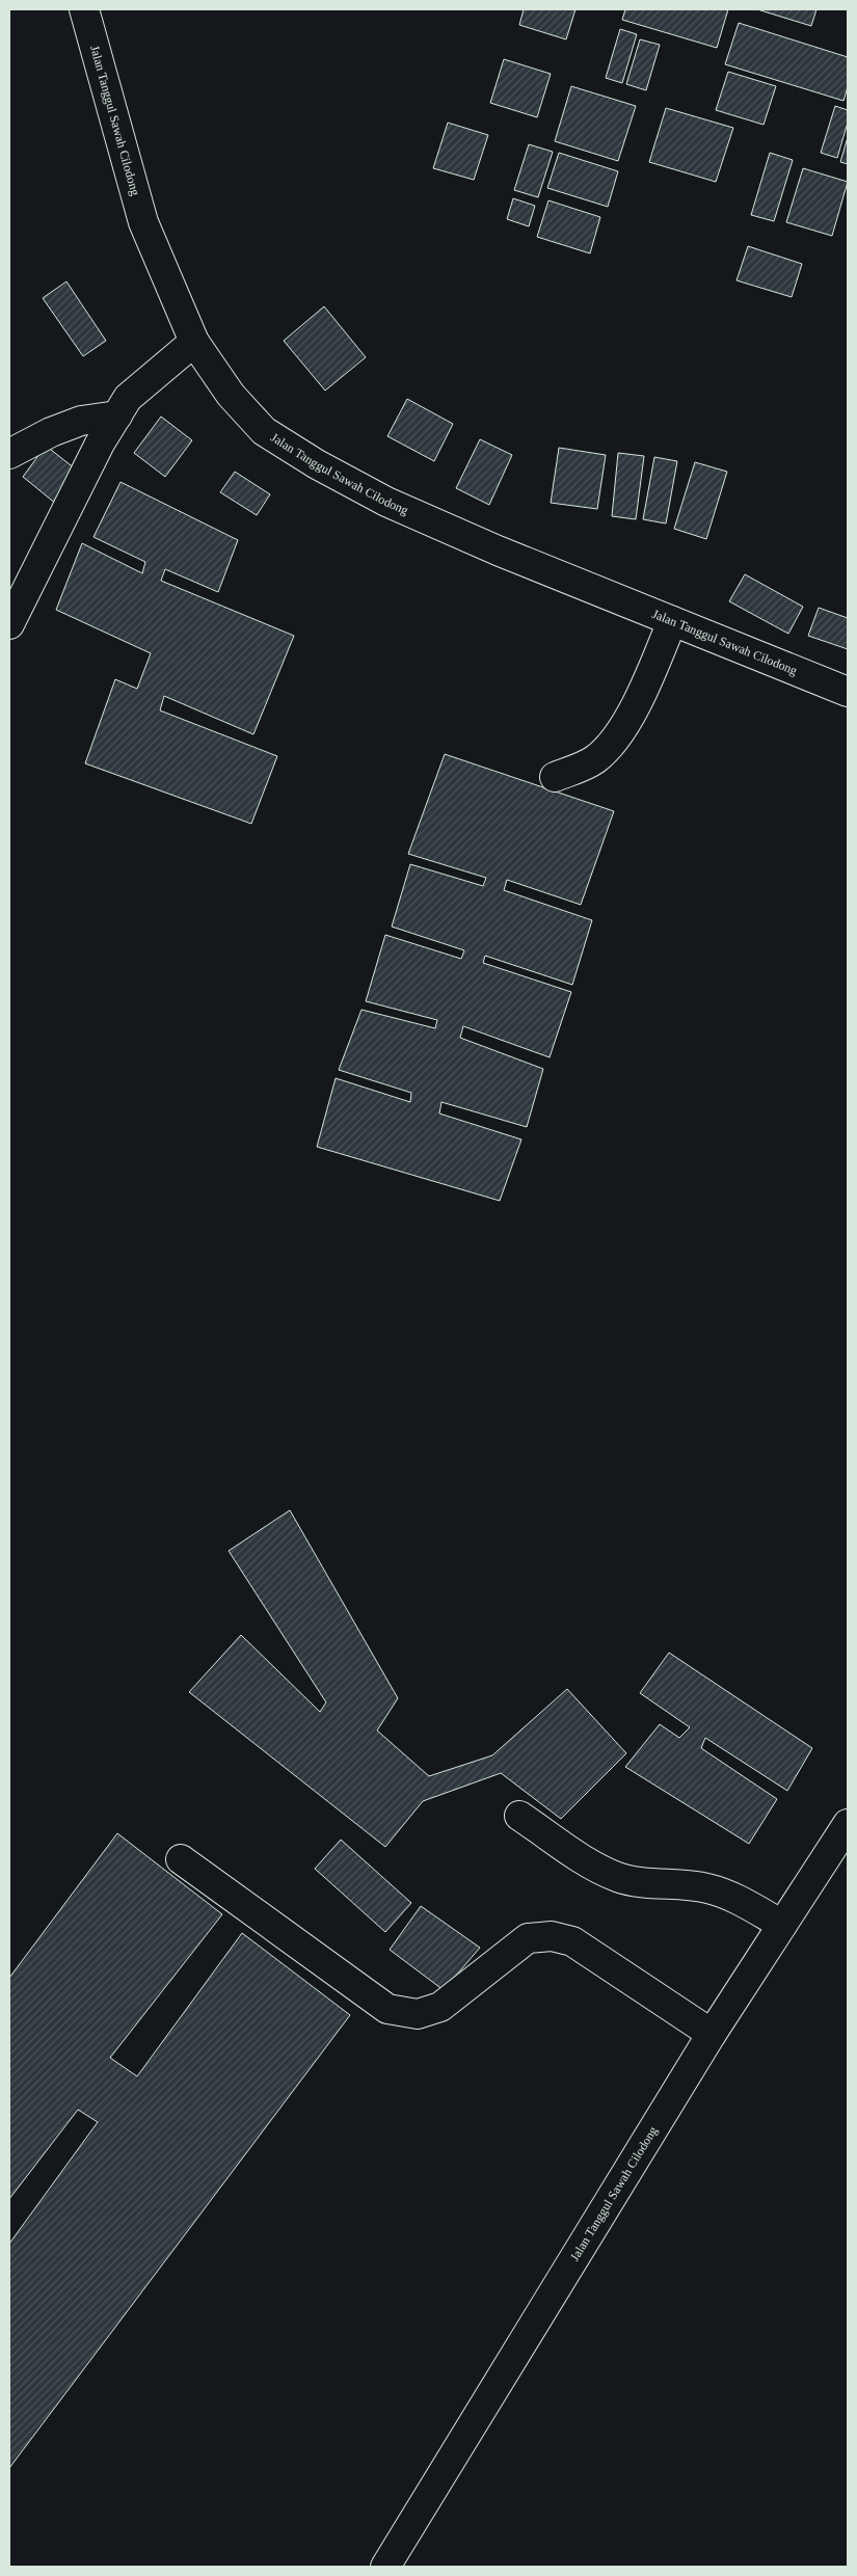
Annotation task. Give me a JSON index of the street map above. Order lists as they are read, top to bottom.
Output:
{
  "streets": {
    "street": ["Jalan Tanggul Sawah Cilodong"]
  }
}
